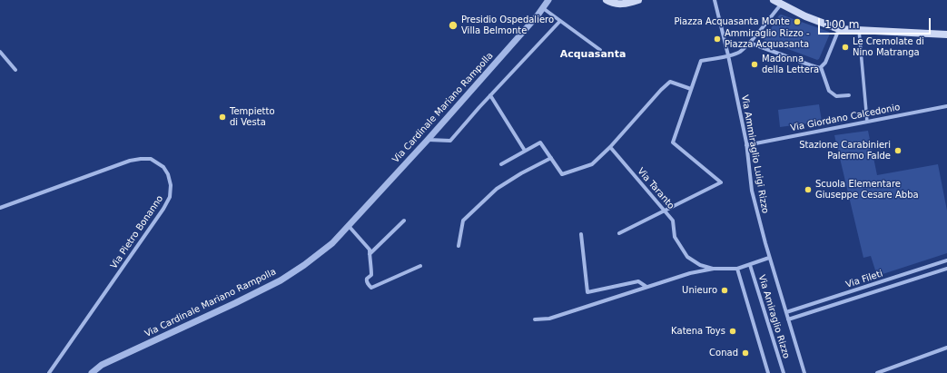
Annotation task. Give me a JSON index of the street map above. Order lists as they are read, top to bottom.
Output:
{
  "streets": {
    "street": [
      "Via Cardinale Mariano Rampolla",
      "Via Giordano Calcedonio",
      "Via Ammiraglio Luigi Rizzo",
      "Via Taranto",
      "Via Pietro Bonanno",
      "Via Fileti",
      "Via Amiraglio Rizzo"
    ]
  },
  "crossings": [
    ["Via Giordano Calcedonio", "Via Ammiraglio Luigi Rizzo"],
    ["Via Ammiraglio Luigi Rizzo", "Via Fileti"]
  ],
  "districts": ["Acquasanta"],
  "places": [
    "Piazza Acquasanta Monte",
    "Presidio Ospedaliero Villa Belmonte",
    "Ammiraglio Rizzo - Piazza Acquasanta",
    "Le Cremolate di Nino Matranga",
    "Madonna della Lettera",
    "Tempietto di Vesta",
    "Stazione Carabinieri Palermo Falde",
    "Scuola Elementare Giuseppe Cesare Abba",
    "Unieuro",
    "Katena Toys",
    "Conad"
  ],
  "scale_bar": "100 m"
}
